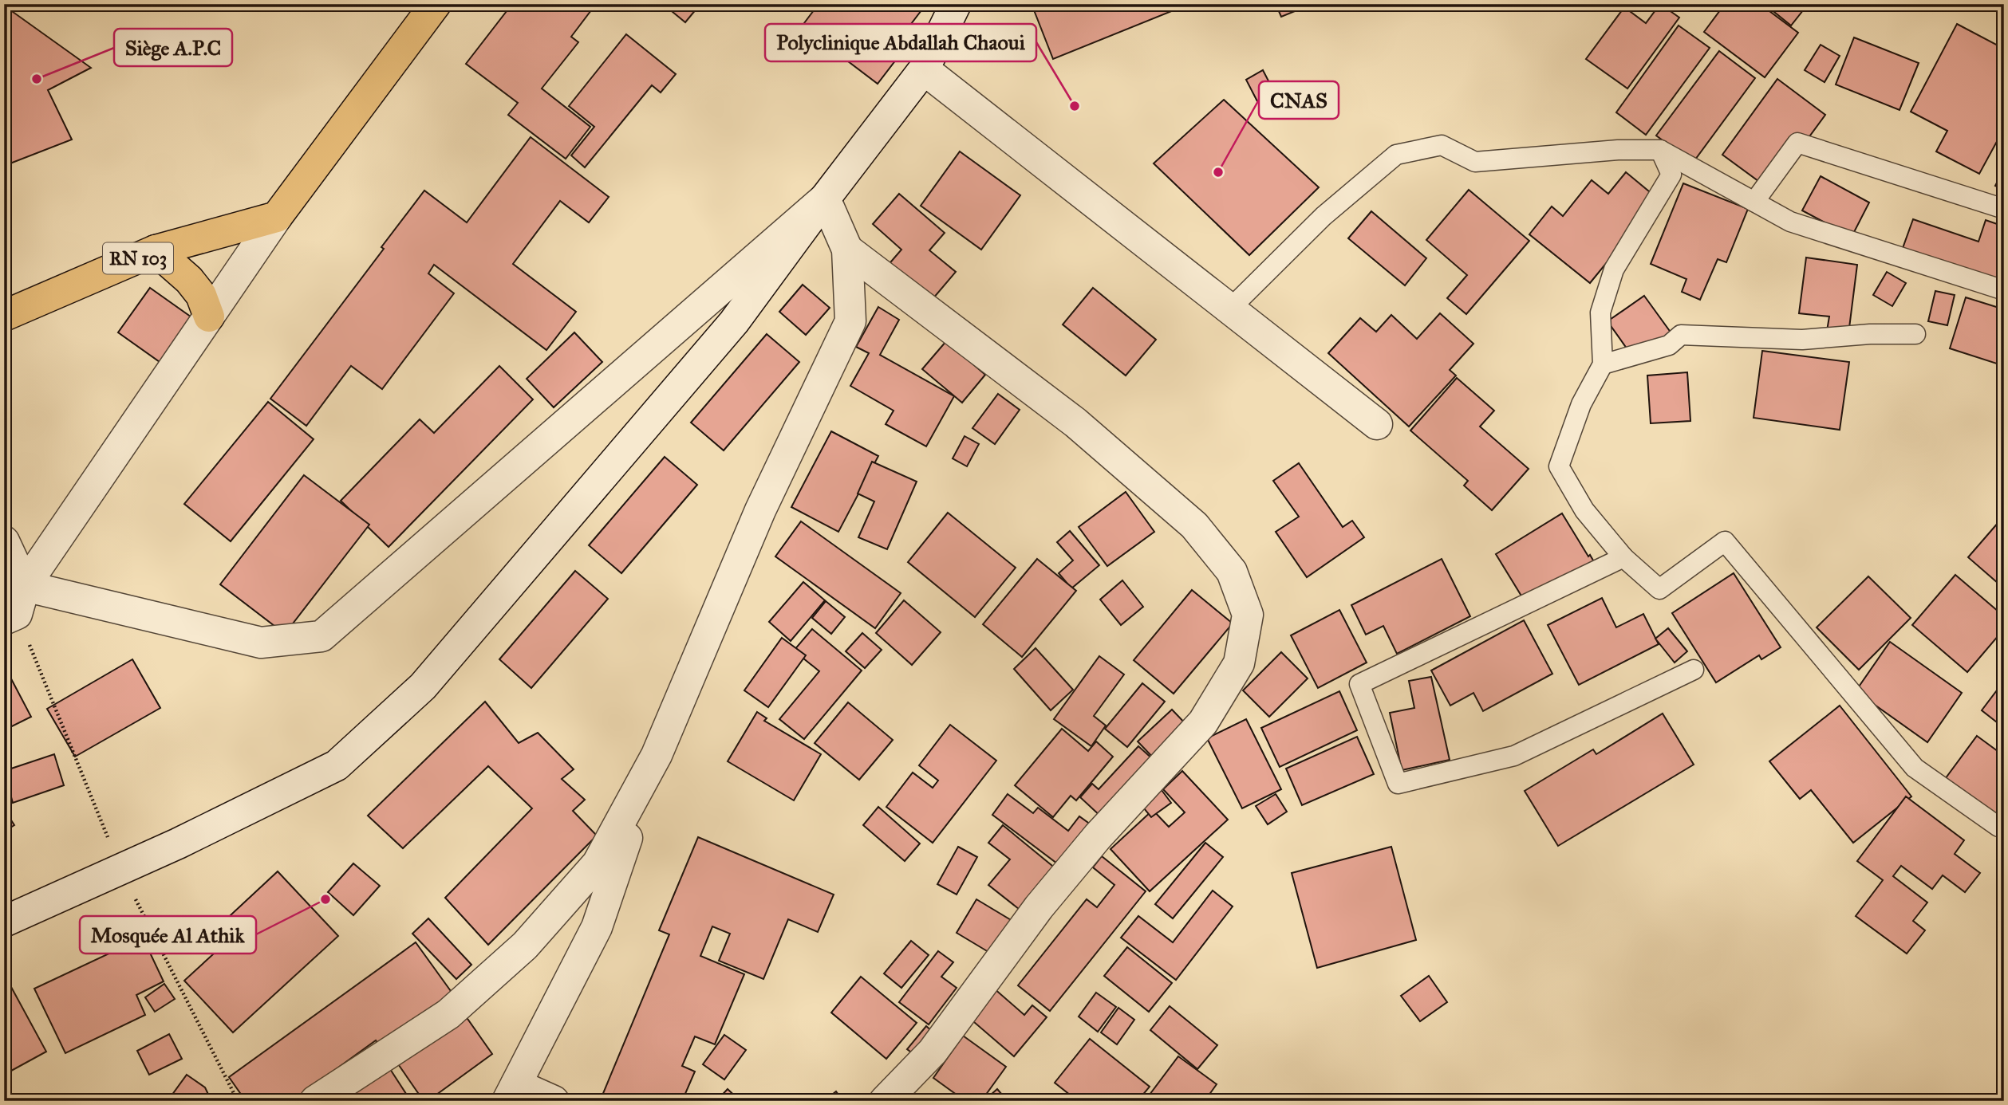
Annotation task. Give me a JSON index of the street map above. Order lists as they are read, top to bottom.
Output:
{
  "streets": {
    "main road": ["RN 103"]
  },
  "places": [
    "Siège A.P.C",
    "Polyclinique Abdallah Chaoui",
    "CNAS",
    "Mosquée Al Athik"
  ]
}
